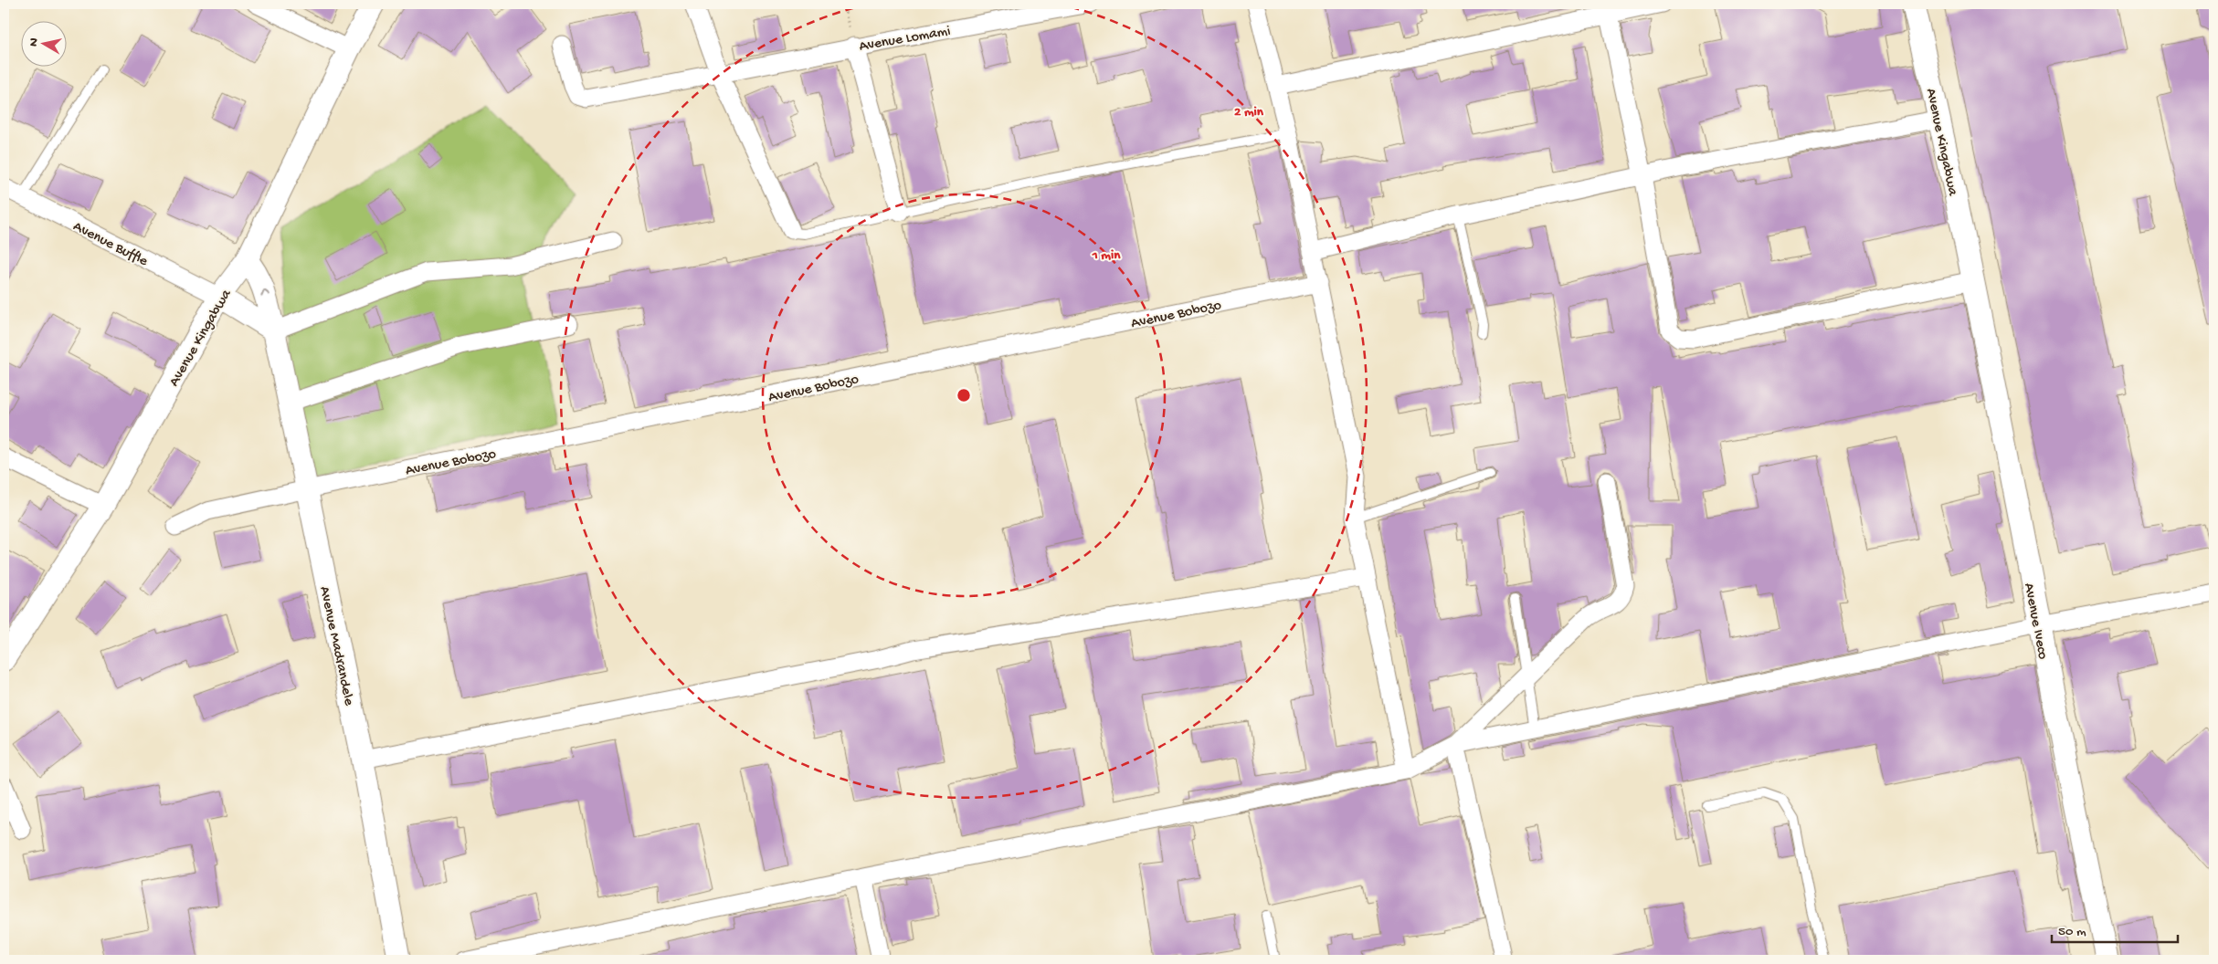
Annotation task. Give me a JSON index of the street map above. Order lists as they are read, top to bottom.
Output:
{
  "streets": {
    "street": [
      "Avenue Lomami",
      "Avenue Kingabwa",
      "Avenue Buffle",
      "Avenue Bobozo",
      "Avenue Iveco",
      "Avenue Madrandele"
    ]
  },
  "crossings": [
    ["Avenue Kingabwa", "Avenue Buffle"],
    ["Avenue Kingabwa", "Avenue Iveco"],
    ["Avenue Kingabwa", "Avenue Madrandele"],
    ["Avenue Bobozo", "Avenue Madrandele"]
  ],
  "scale_bar": "50 m",
  "north": "left",
  "rings": ["2 min", "1 min"]
}
